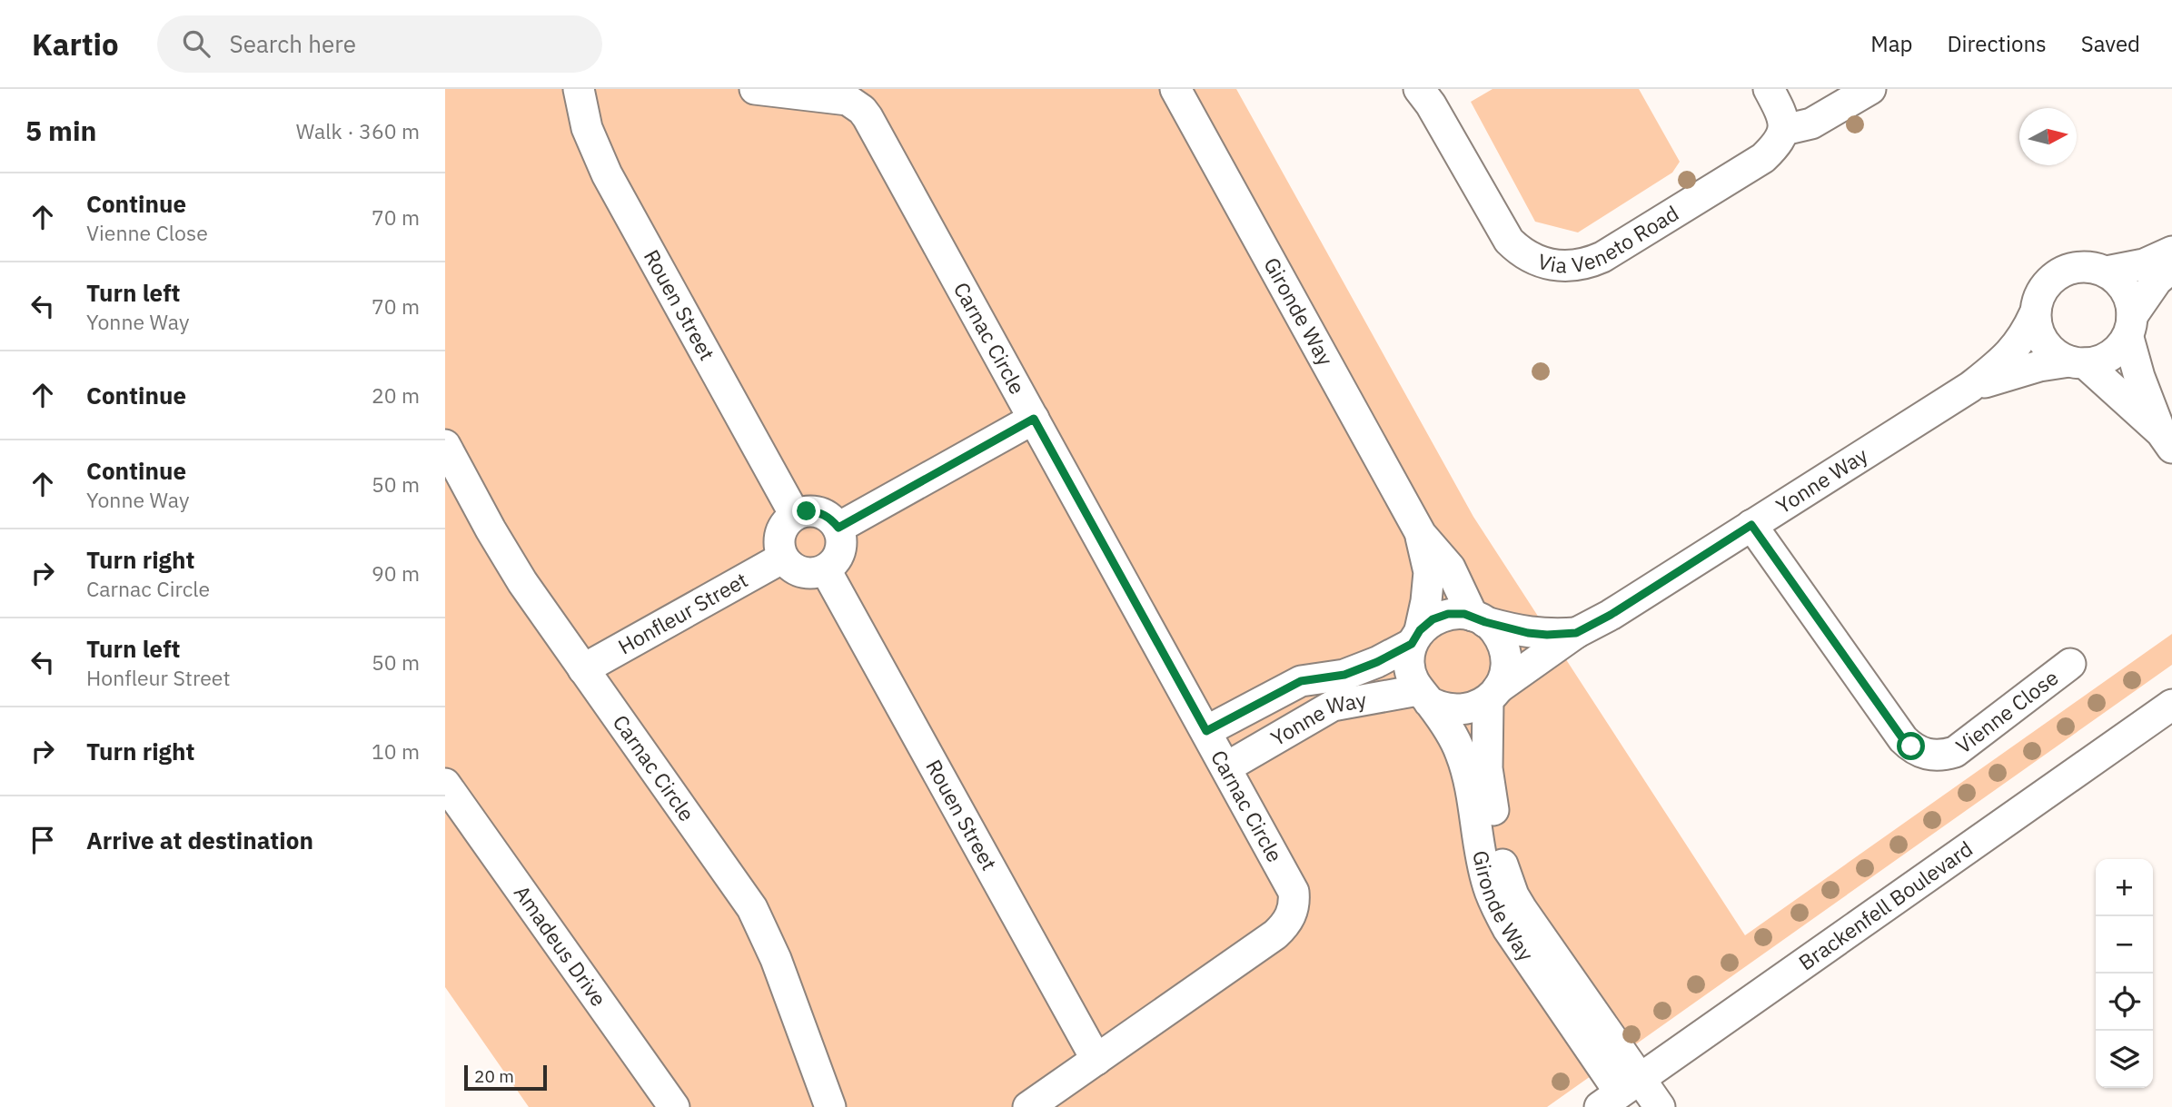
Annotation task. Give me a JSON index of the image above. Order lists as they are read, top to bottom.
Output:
{
  "streets": {
    "street": [
      "Via Veneto Road",
      "Rouen Street",
      "Gironde Way",
      "Carnac Circle",
      "Yonne Way",
      "Honfleur Street",
      "Vienne Close",
      "Brackenfell Boulevard",
      "Amadeus Drive"
    ]
  },
  "crossings": [
    ["Rouen Street", "Carnac Circle"],
    ["Rouen Street", "Honfleur Street"],
    ["Gironde Way", "Yonne Way"],
    ["Gironde Way", "Brackenfell Boulevard"],
    ["Carnac Circle", "Yonne Way"],
    ["Carnac Circle", "Honfleur Street"],
    ["Yonne Way", "Vienne Close"]
  ],
  "scale_bar": "20 m",
  "north": "right",
  "page": {
    "header": "Kartio",
    "search": "Search here",
    "nav": ["Map", "Directions", "Saved"],
    "heading": ["5 min", "Walk · 360 m"],
    "list": [
      ["Continue", "Vienne Close", "70 m"],
      ["Turn left", "Yonne Way", "70 m"],
      ["Continue", "20 m"],
      ["Continue", "Yonne Way", "50 m"],
      ["Turn right", "Carnac Circle", "90 m"],
      ["Turn left", "Honfleur Street", "50 m"],
      ["Turn right", "10 m"],
      "Arrive at destination"
    ],
    "map_buttons": ["+", "−"],
    "scale": "20 m"
  }
}
